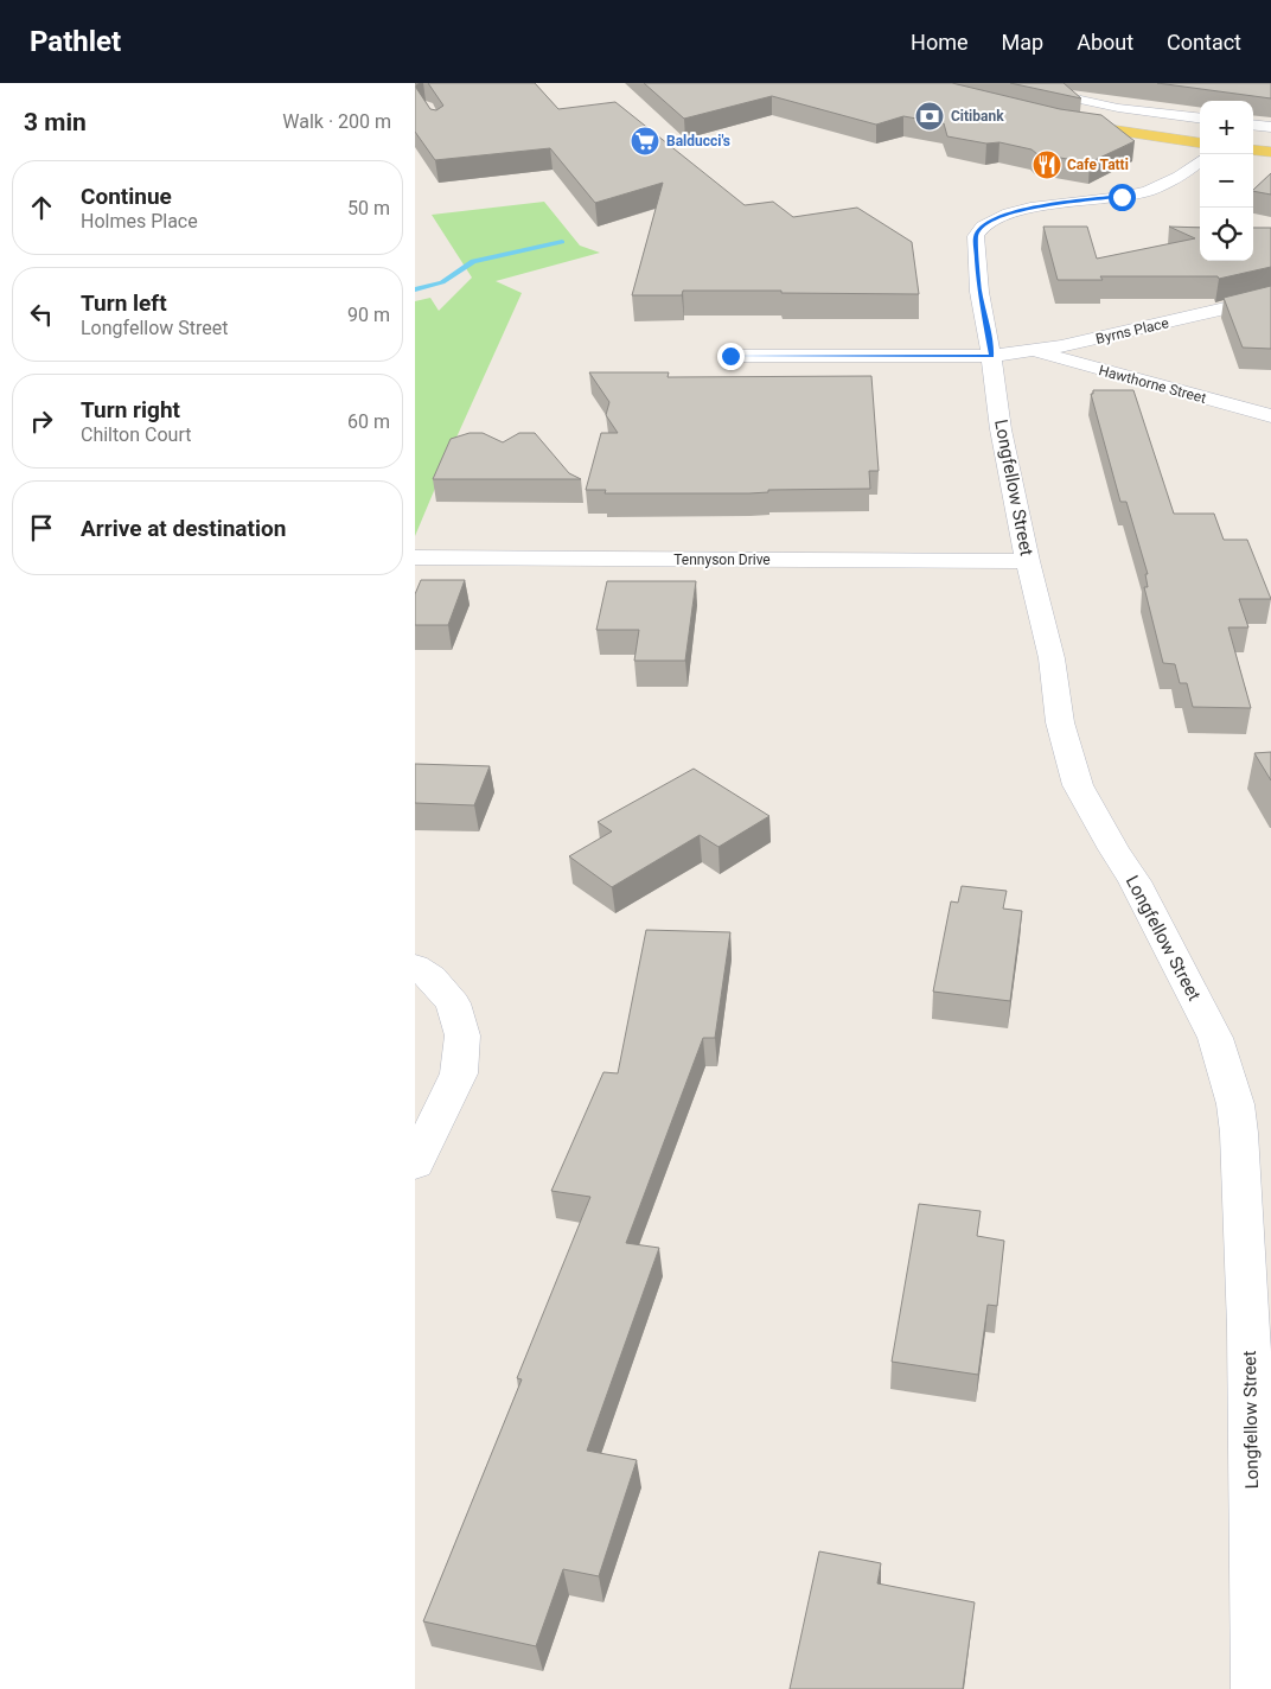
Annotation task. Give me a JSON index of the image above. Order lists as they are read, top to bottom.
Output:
{
  "streets": {
    "street": [
      "Byrns Place",
      "Hawthorne Street",
      "Longfellow Street",
      "Tennyson Drive"
    ]
  },
  "crossings": [
    ["Byrns Place", "Hawthorne Street"],
    ["Byrns Place", "Longfellow Street"],
    ["Longfellow Street", "Tennyson Drive"]
  ],
  "places": {
    "bank": ["Citibank"],
    "supermarket": ["Balducci's"],
    "restaurant": ["Cafe Tatti"]
  },
  "page": {
    "header": "Pathlet",
    "nav": [
      "Home",
      "Map",
      "About",
      "Contact"
    ],
    "heading": ["3 min", "Walk · 200 m"],
    "map_buttons": ["+", "−"],
    "list": [
      ["Continue", "Holmes Place", "50 m"],
      ["Turn left", "Longfellow Street", "90 m"],
      ["Turn right", "Chilton Court", "60 m"],
      "Arrive at destination"
    ]
  }
}
